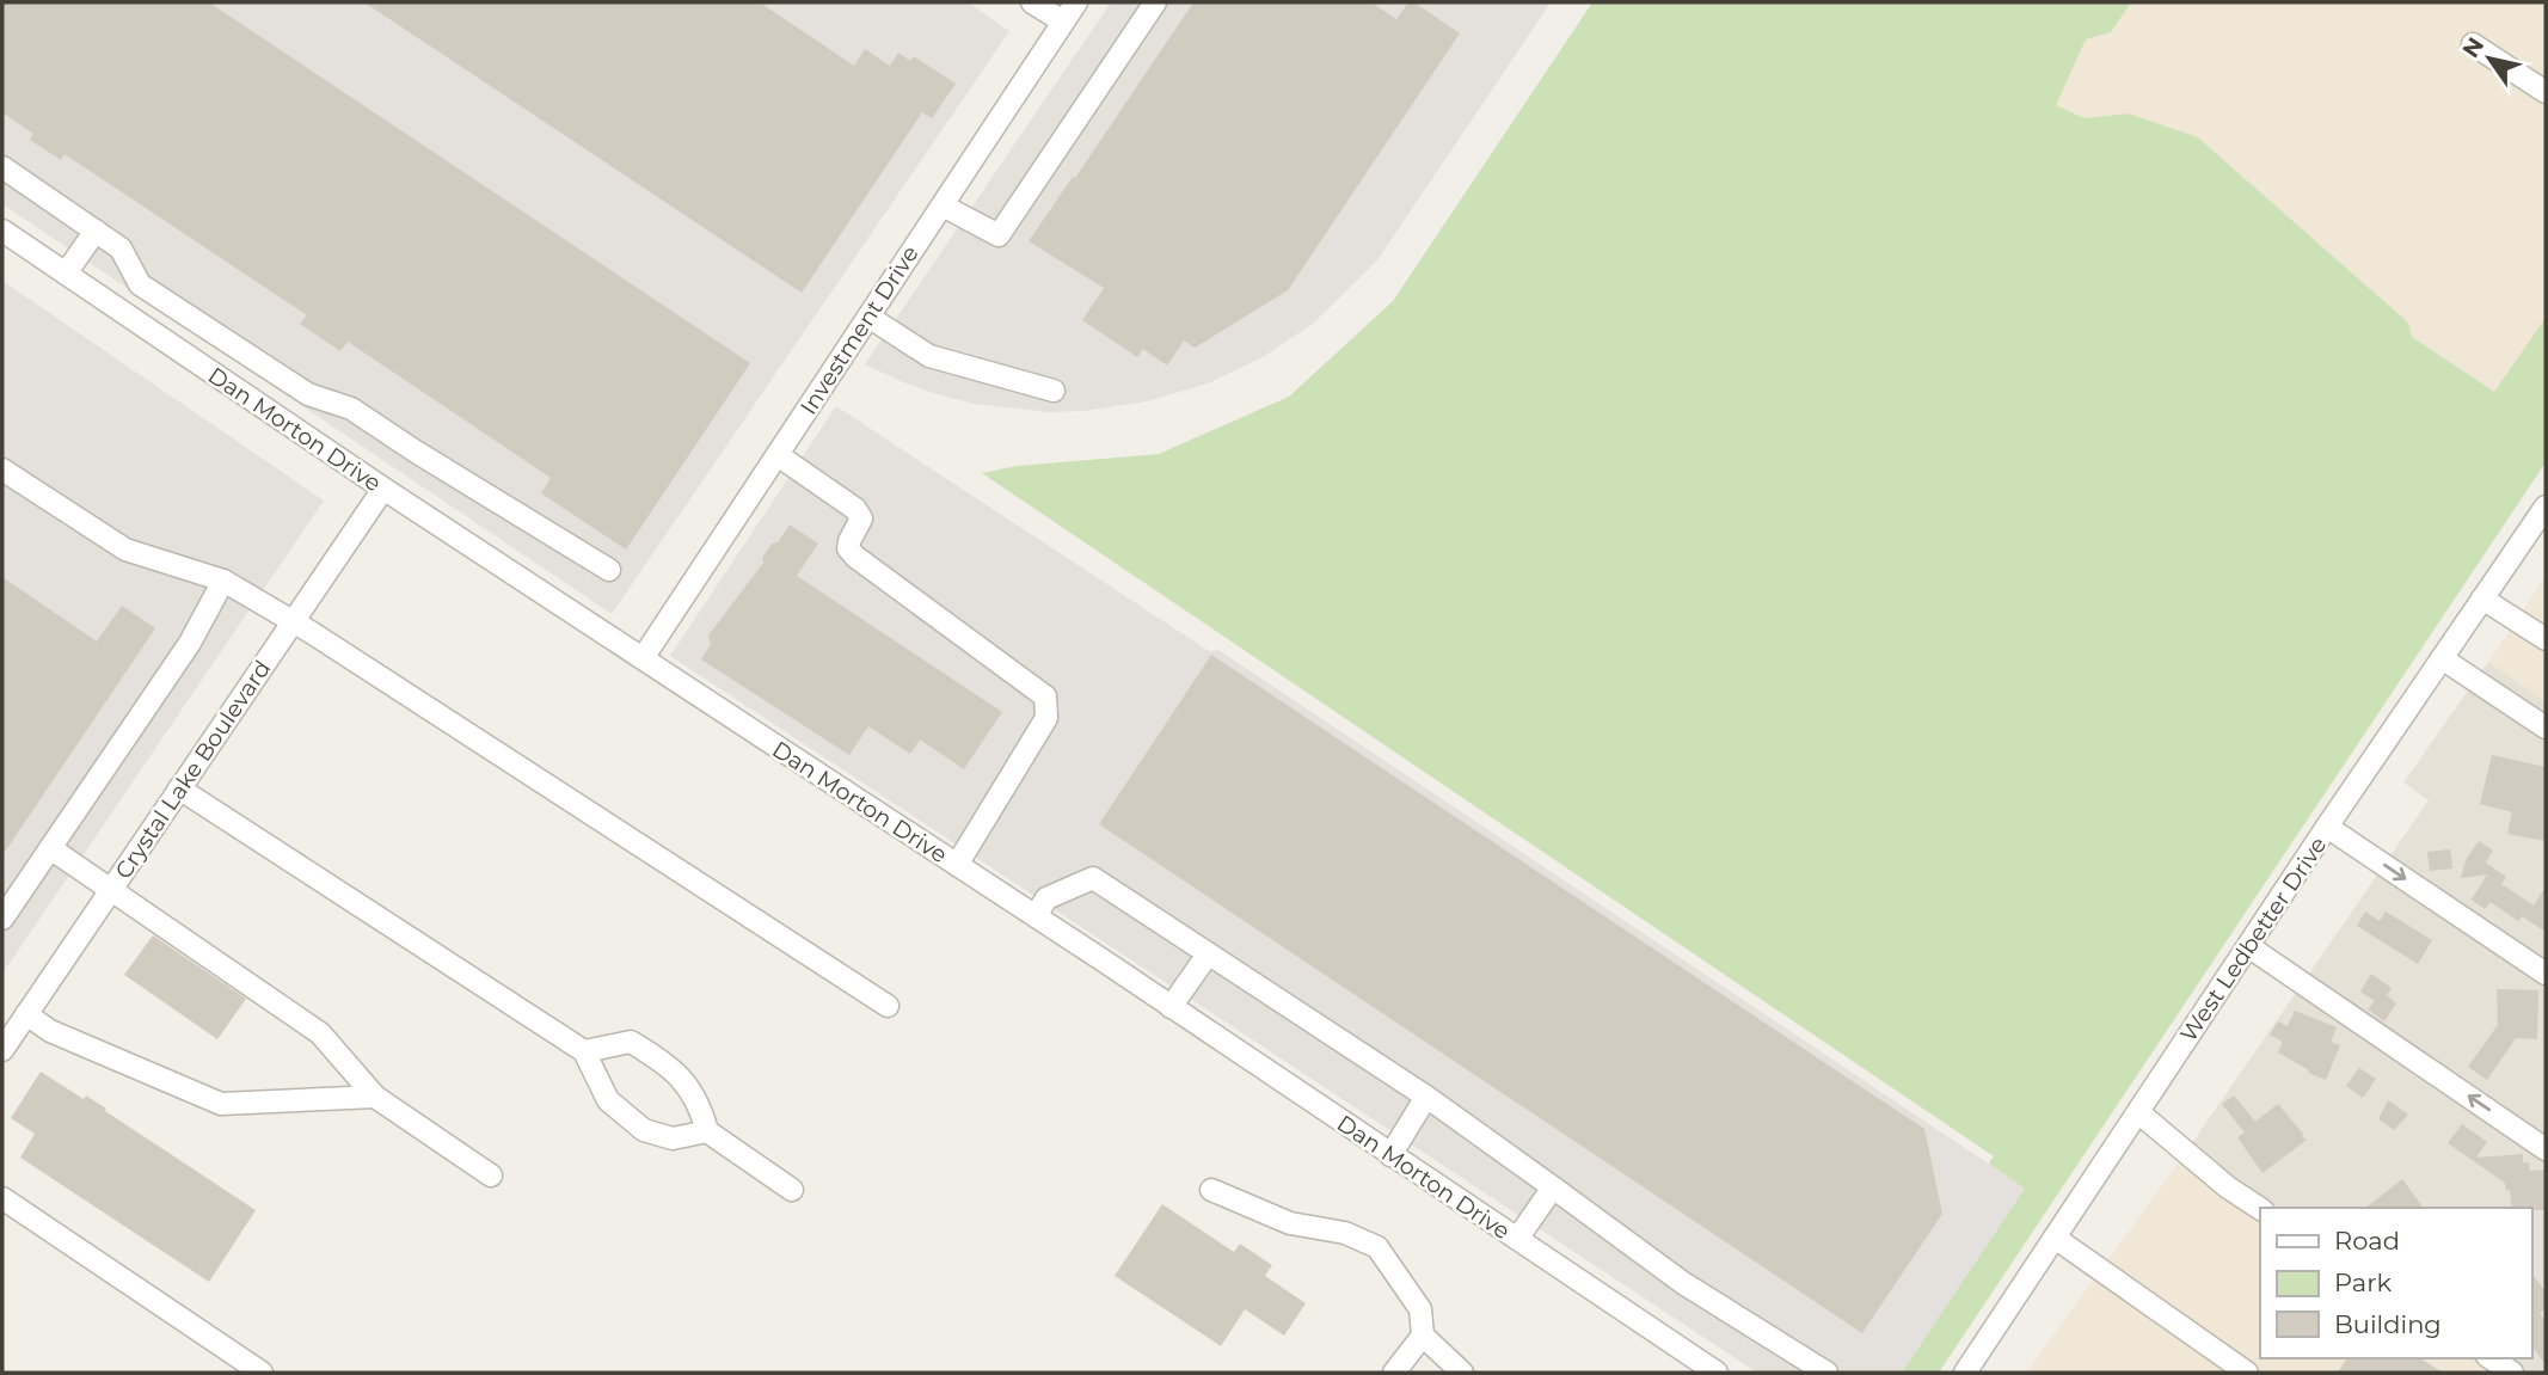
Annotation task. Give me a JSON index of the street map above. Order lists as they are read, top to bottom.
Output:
{
  "streets": {
    "street": [
      "Investment Drive",
      "Dan Morton Drive",
      "Crystal Lake Boulevard",
      "West Ledbetter Drive"
    ]
  },
  "crossings": [
    ["Investment Drive", "Dan Morton Drive"],
    ["Dan Morton Drive", "Crystal Lake Boulevard"]
  ],
  "legend": ["Road", "Park", "Building"],
  "north": "top left"
}
